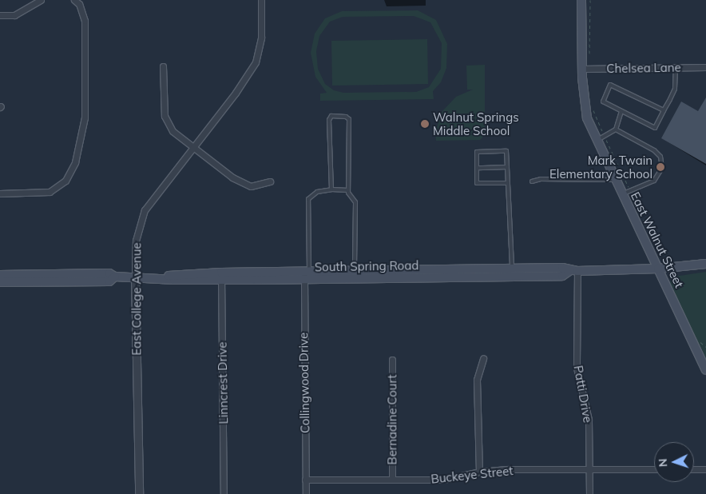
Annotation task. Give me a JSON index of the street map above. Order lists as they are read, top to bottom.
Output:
{
  "streets": {
    "main road": ["East Walnut Street", "South Spring Road"],
    "street": [
      "Chelsea Lane",
      "East College Avenue",
      "Linncrest Drive",
      "Collingwood Drive",
      "Patti Drive",
      "Bernadine Court",
      "Buckeye Street"
    ]
  },
  "crossings": [
    ["Chelsea Lane", "East Walnut Street"],
    ["East Walnut Street", "South Spring Road"],
    ["South Spring Road", "East College Avenue"],
    ["South Spring Road", "Linncrest Drive"],
    ["South Spring Road", "Collingwood Drive"],
    ["South Spring Road", "Patti Drive"],
    ["Collingwood Drive", "Buckeye Street"],
    ["Patti Drive", "Buckeye Street"],
    ["Bernadine Court", "Buckeye Street"]
  ],
  "places": ["Walnut Springs Middle School", "Mark Twain Elementary School"],
  "north": "left"
}
